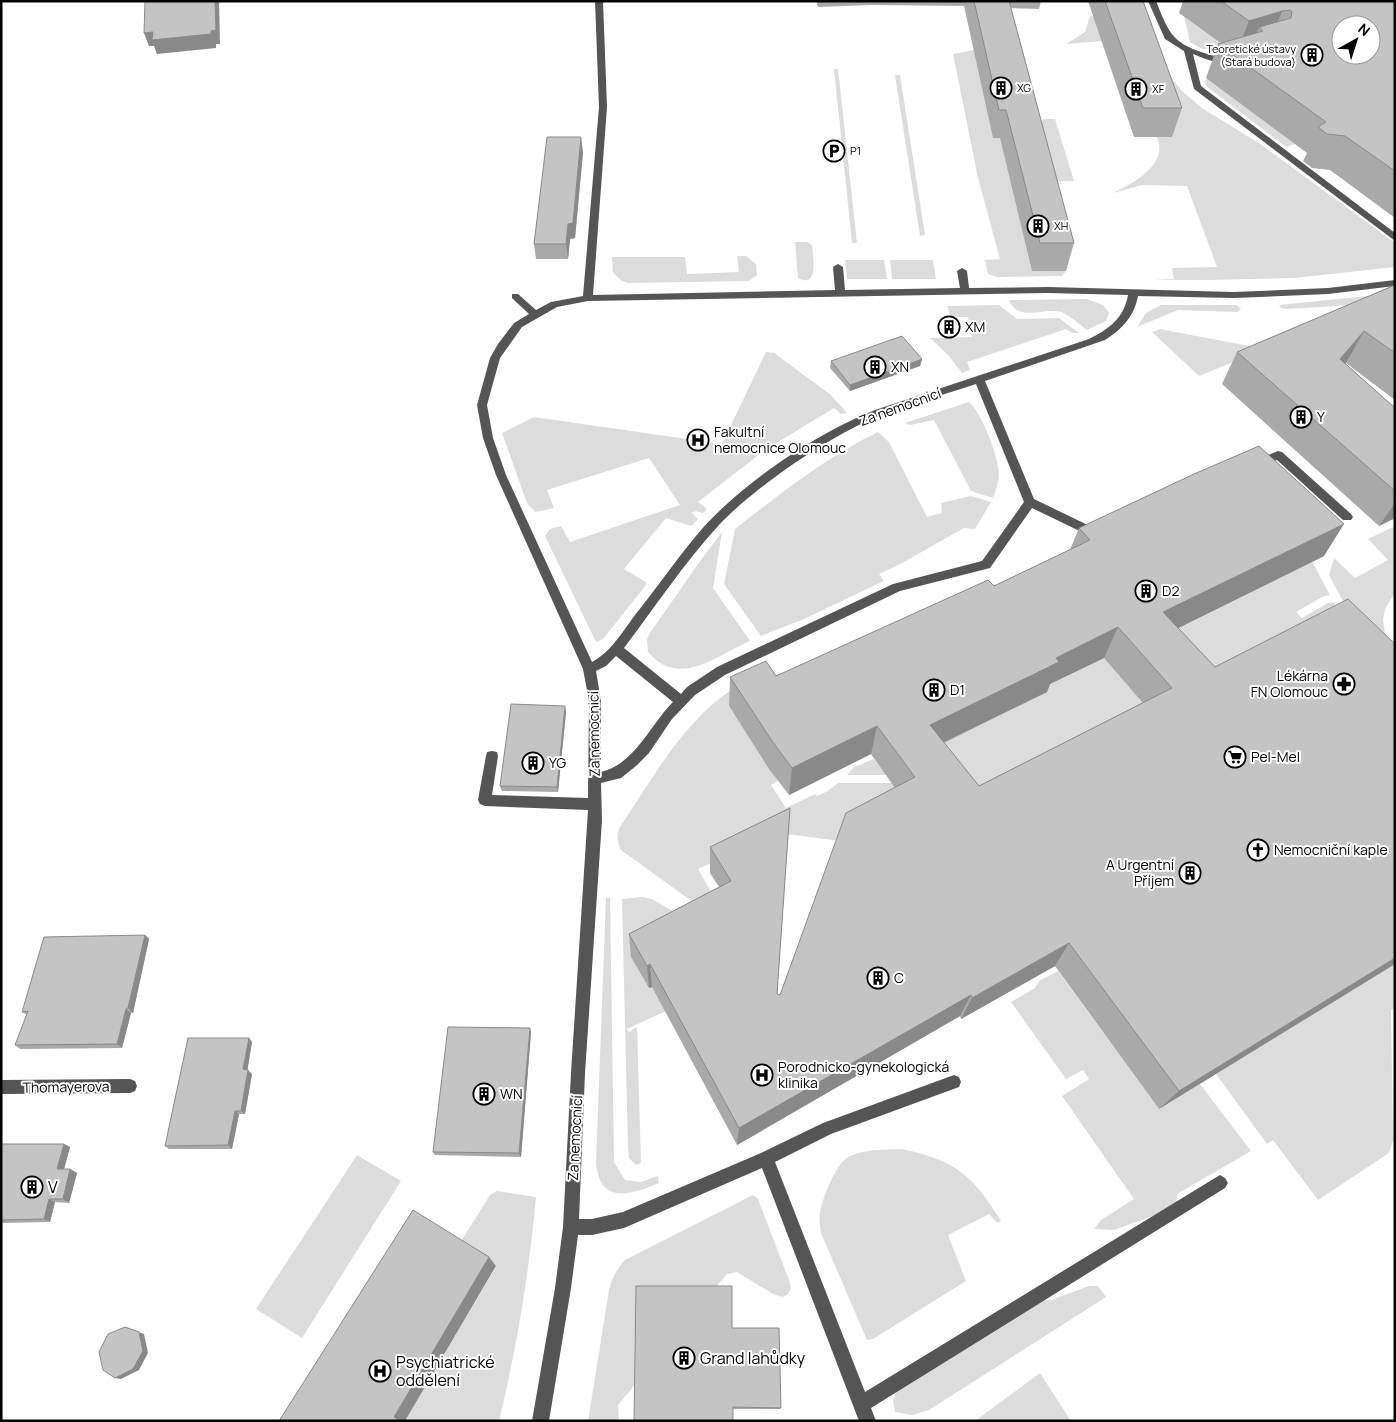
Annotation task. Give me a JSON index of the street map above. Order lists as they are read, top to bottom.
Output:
{
  "streets": {
    "street": ["Za nemocnicí", "Thomayerova"]
  },
  "places": {
    "building": [
      "Teoretické ústavy (Stará budova)",
      "XG",
      "XF",
      "XH",
      "XM",
      "XN",
      "Y",
      "D2",
      "D1",
      "YG",
      "A Urgentní Příjem",
      "C",
      "WN",
      "V",
      "Grand lahůdky"
    ],
    "parking": ["P1"],
    "hospital": ["Fakultní nemocnice Olomouc", "Porodnicko-gynekologická klinika", "Psychiatrické oddělení"],
    "pharmacy": ["Lékárna FN Olomouc"],
    "supermarket": ["Pel-Mel"],
    "church": ["Nemocniční kaple"]
  },
  "north": "top right"
}
